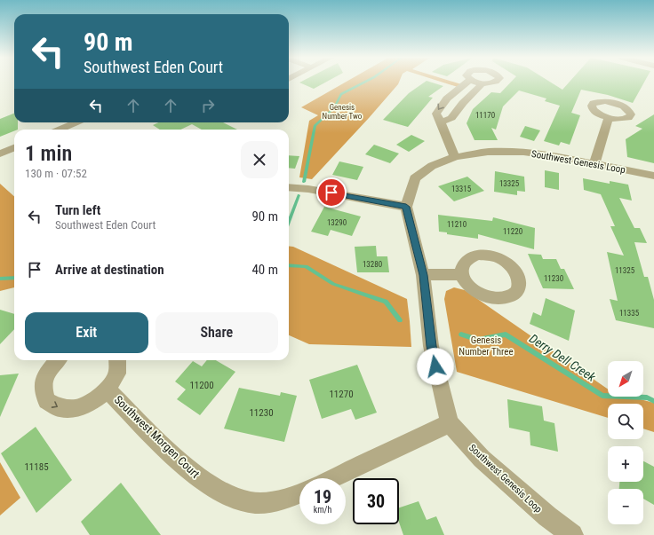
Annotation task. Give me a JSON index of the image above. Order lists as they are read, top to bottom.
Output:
{
  "streets": {
    "street": ["Southwest Genesis Loop", "Southwest Morgen Court"]
  },
  "water": ["Derry Dell Creek"],
  "parks": ["Genesis Number Two", "Genesis Number Three"],
  "house_numbers": [
    "11170",
    "13325",
    "13315",
    "13290",
    "11210",
    "11220",
    "13280",
    "11325",
    "11230",
    "11335",
    "11200",
    "11270",
    "11230",
    "11185"
  ],
  "north": "bottom left",
  "page": {
    "turn": ["90 m", "Southwest Eden Court"],
    "heading": ["1 min", "130 m · 07:52"],
    "list": [
      {
        "name": "Turn left",
        "note": "Southwest Eden Court",
        "value": "90 m"
      },
      {
        "name": "Arrive at destination",
        "value": "40 m"
      }
    ],
    "buttons": ["Exit", "Share"],
    "map_buttons": ["+", "−"],
    "speed": "19 km/h",
    "limit": "30"
  }
}
